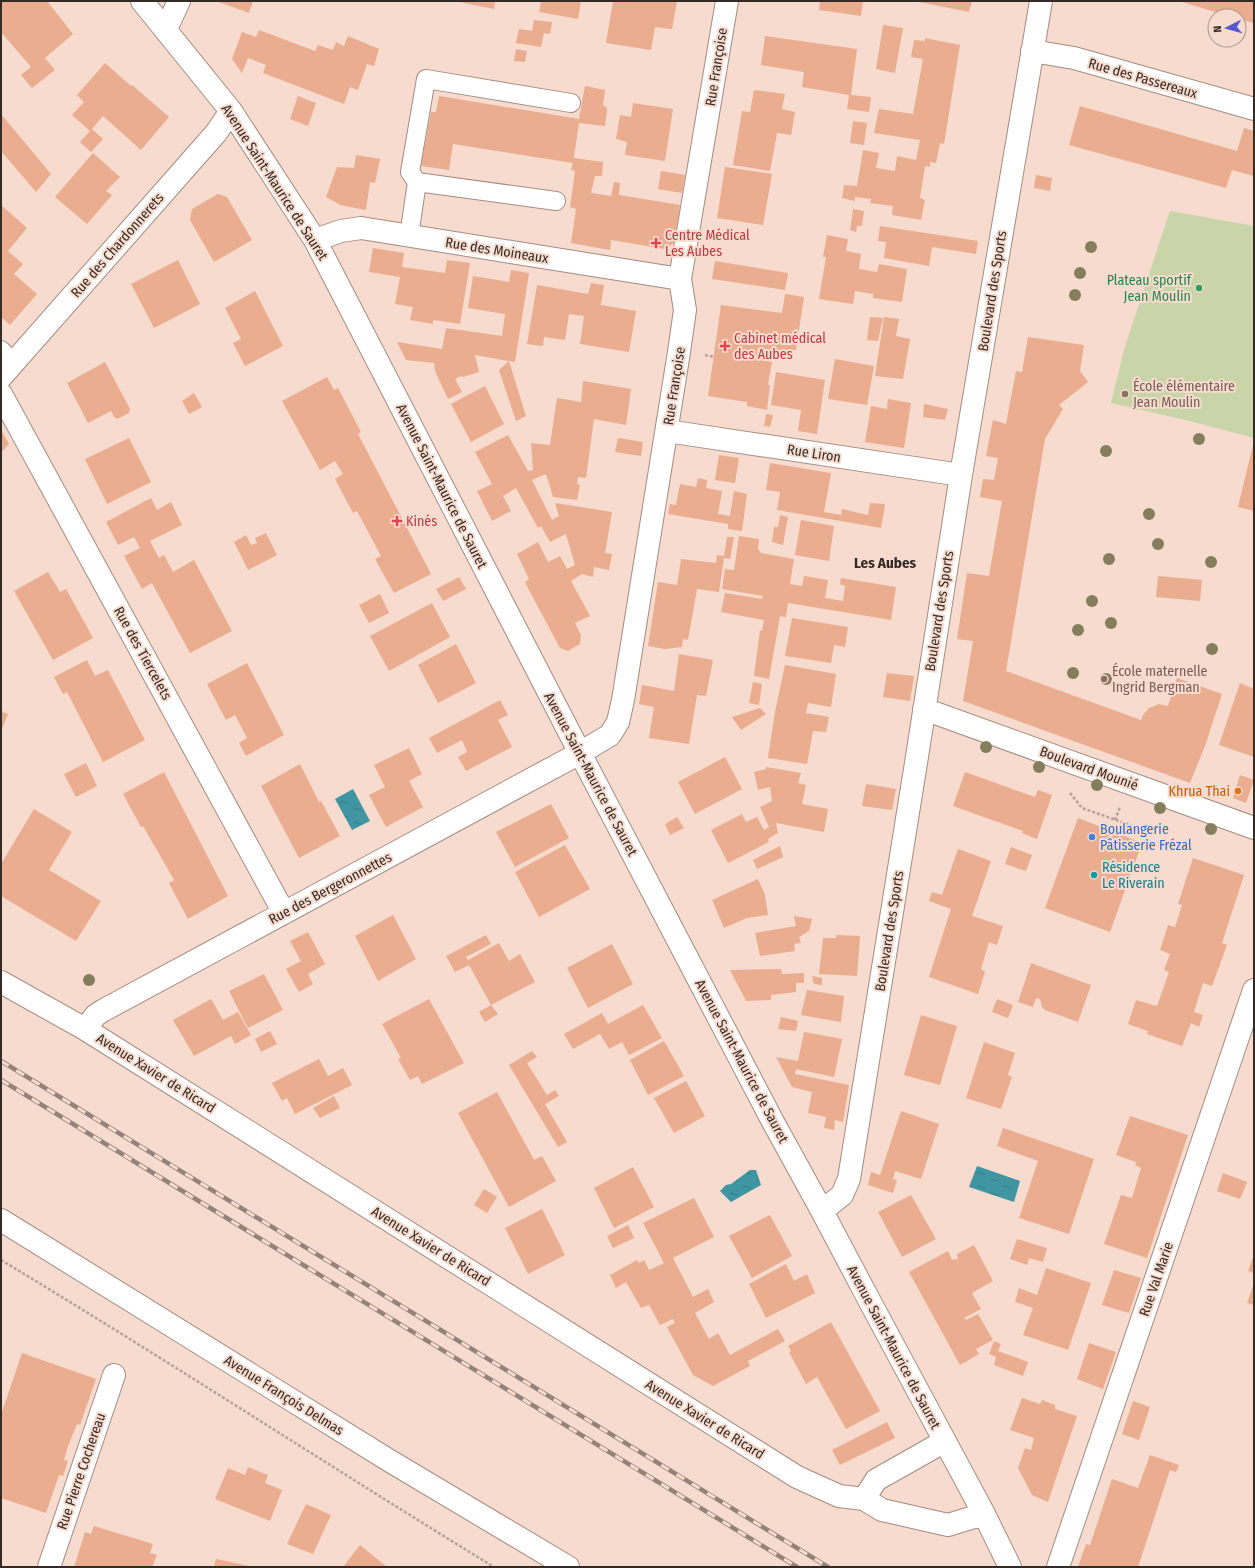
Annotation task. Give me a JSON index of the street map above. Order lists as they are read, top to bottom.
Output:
{
  "streets": {
    "street": [
      "Rue Françoise",
      "Rue des Passereaux",
      "Avenue Saint-Maurice de Sauret",
      "Rue des Chardonnerets",
      "Rue des Moineaux",
      "Boulevard des Sports",
      "Rue Liron",
      "Rue des Tiercelets",
      "Boulevard Mounié",
      "Rue des Bergeronnettes",
      "Avenue Xavier de Ricard",
      "Rue Val Marie",
      "Avenue François Delmas",
      "Rue Pierre Cochereau"
    ]
  },
  "crossings": [
    ["Rue Françoise", "Avenue Saint-Maurice de Sauret"],
    ["Rue Françoise", "Rue des Moineaux"],
    ["Rue Françoise", "Rue Liron"],
    ["Rue Françoise", "Rue des Bergeronnettes"],
    ["Rue des Passereaux", "Boulevard des Sports"],
    ["Avenue Saint-Maurice de Sauret", "Rue des Chardonnerets"],
    ["Avenue Saint-Maurice de Sauret", "Rue des Moineaux"],
    ["Avenue Saint-Maurice de Sauret", "Boulevard des Sports"],
    ["Avenue Saint-Maurice de Sauret", "Rue des Bergeronnettes"],
    ["Avenue Saint-Maurice de Sauret", "Avenue Xavier de Ricard"],
    ["Boulevard des Sports", "Rue Liron"],
    ["Boulevard des Sports", "Boulevard Mounié"],
    ["Rue des Tiercelets", "Rue des Bergeronnettes"],
    ["Rue des Bergeronnettes", "Avenue Xavier de Ricard"]
  ],
  "districts": ["Les Aubes"],
  "places": {
    "health": ["Centre Médical Les Aubes", "Cabinet médical des Aubes", "Kinés"],
    "other": [
      "Plateau sportif Jean Moulin",
      "École élémentaire Jean Moulin",
      "École maternelle Ingrid Bergman",
      "Khrua Thai",
      "Boulangerie Pâtisserie Frézal",
      "Résidence Le Riverain"
    ]
  },
  "north": "left"
}
